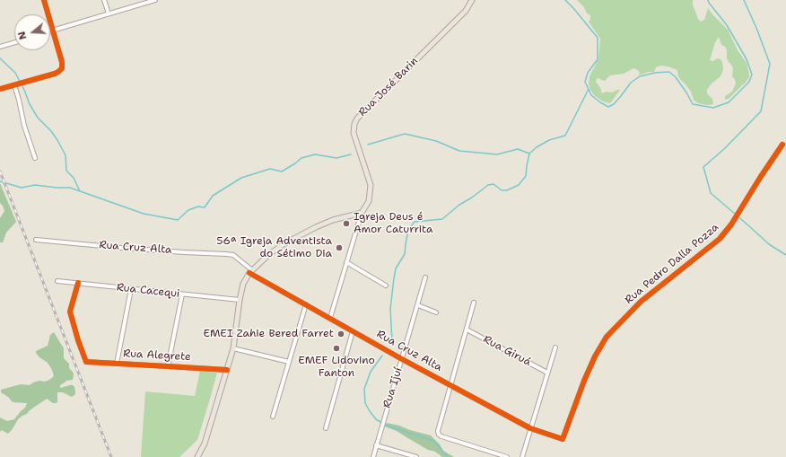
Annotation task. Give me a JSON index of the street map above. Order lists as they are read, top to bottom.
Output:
{
  "streets": {
    "main road": ["Rua José Barin"],
    "street": [
      "Rua Cruz Alta",
      "Rua Pedro Dalla Pozza",
      "Rua Cacequi",
      "Rua Giruá",
      "Rua Alegrete",
      "Rua Ijuí"
    ]
  },
  "crossings": [
    ["Rua Cruz Alta", "Rua Pedro Dalla Pozza"],
    ["Rua Cruz Alta", "Rua Ijuí"],
    ["Rua Cacequi", "Rua Alegrete"]
  ],
  "places": [
    "Igreja Deus é Amor Caturrita",
    "56ª Igreja Adventista do Sétimo Dia",
    "EMEI Zahie Bered Farret",
    "EMEF Lidovino Fanton"
  ],
  "north": "left"
}
